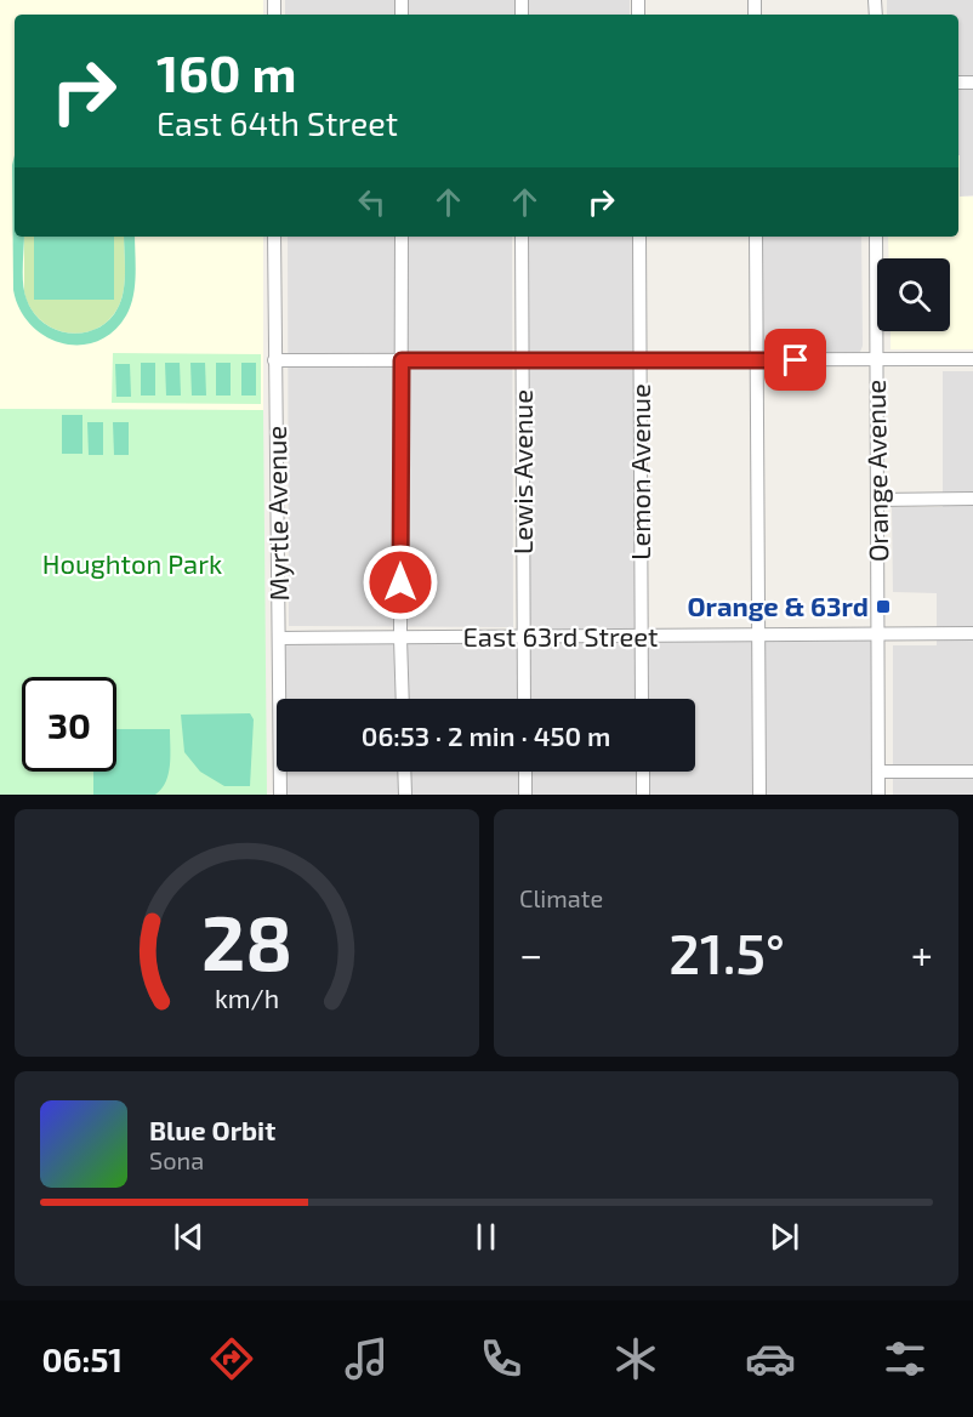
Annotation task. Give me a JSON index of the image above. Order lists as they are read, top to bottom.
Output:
{
  "streets": {
    "street": [
      "Orange Avenue",
      "Lewis Avenue",
      "Lemon Avenue",
      "Myrtle Avenue",
      "East 63rd Street"
    ]
  },
  "crossings": [
    ["Orange Avenue", "East 63rd Street"],
    ["Lewis Avenue", "East 63rd Street"],
    ["Lemon Avenue", "East 63rd Street"],
    ["Myrtle Avenue", "East 63rd Street"]
  ],
  "parks": ["Houghton Park"],
  "places": {
    "transit": ["Orange & 63rd"]
  },
  "page": {
    "turn": ["160 m", "East 64th Street"],
    "limit": "30",
    "trip": "06:53 · 2 min · 450 m",
    "tile": "Climate",
    "heat": ["−", "21.5°", "+"],
    "song": ["Blue Orbit", "Sona"],
    "tabs": "06:51",
    "gauge": ["28", "km/h"]
  }
}
